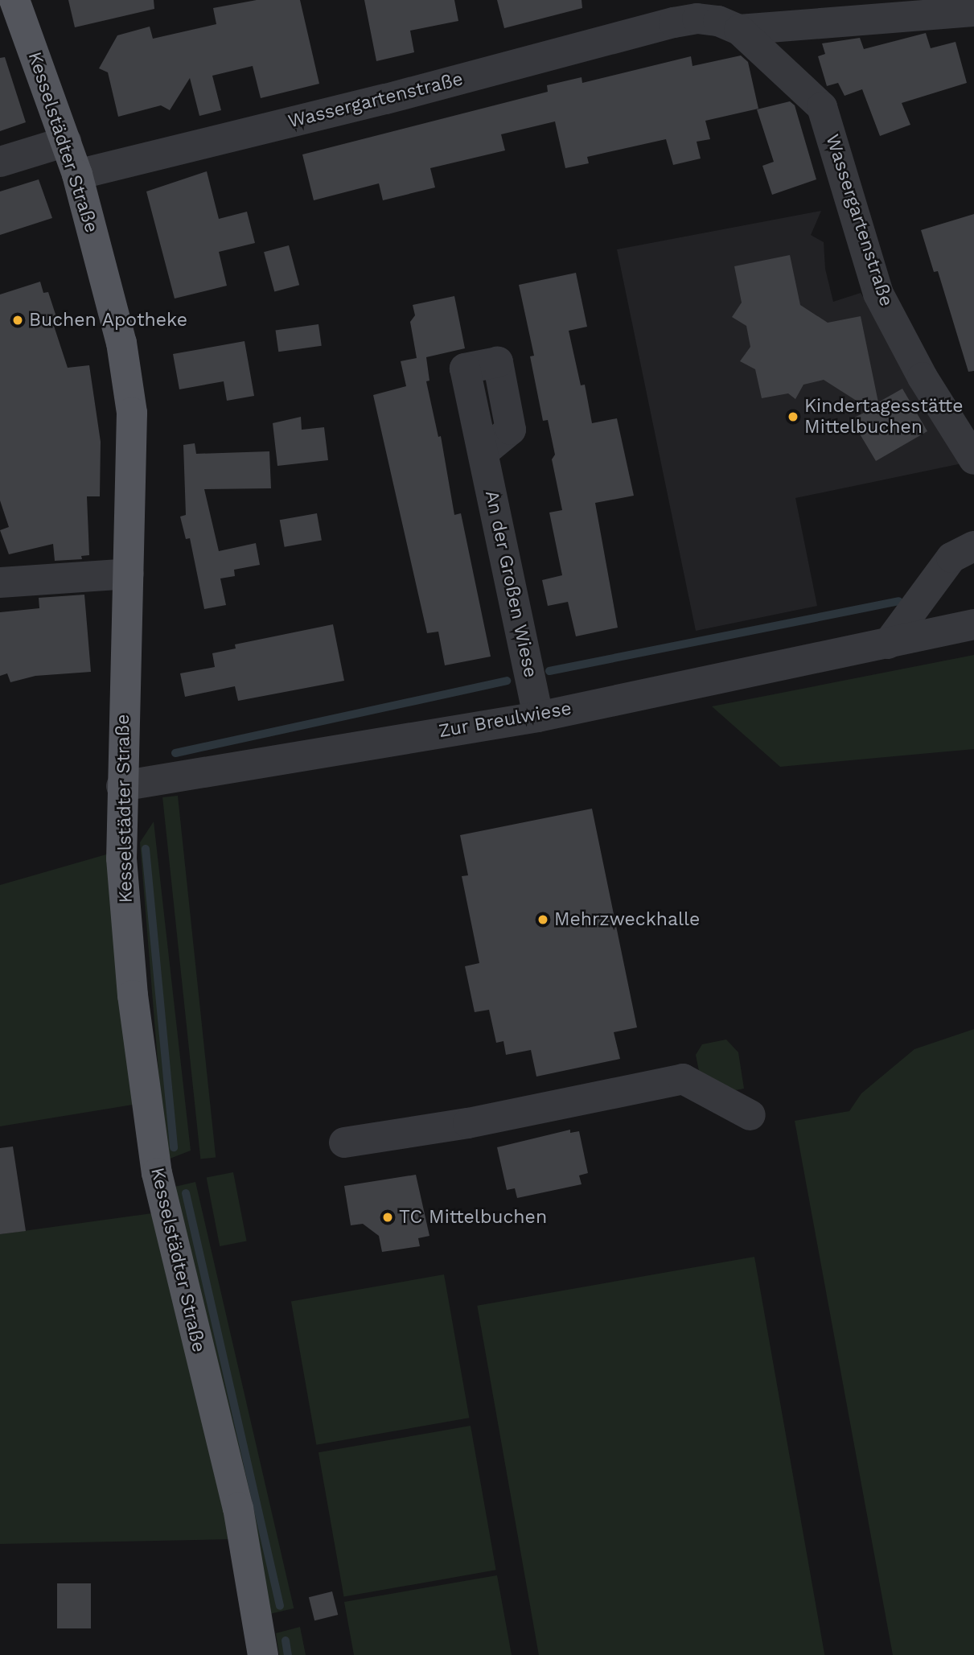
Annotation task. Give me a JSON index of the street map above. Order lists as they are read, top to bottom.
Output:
{
  "streets": {
    "main road": ["Kesselstädter Straße"],
    "street": ["Wassergartenstraße", "An der Großen Wiese", "Zur Breulwiese"]
  },
  "crossings": [
    ["Wassergartenstraße", "Kesselstädter Straße"],
    ["Kesselstädter Straße", "Zur Breulwiese"],
    ["An der Großen Wiese", "Zur Breulwiese"]
  ],
  "places": [
    "Buchen Apotheke",
    "Kindertagesstätte Mittelbuchen",
    "Mehrzweckhalle",
    "TC Mittelbuchen"
  ]
}
